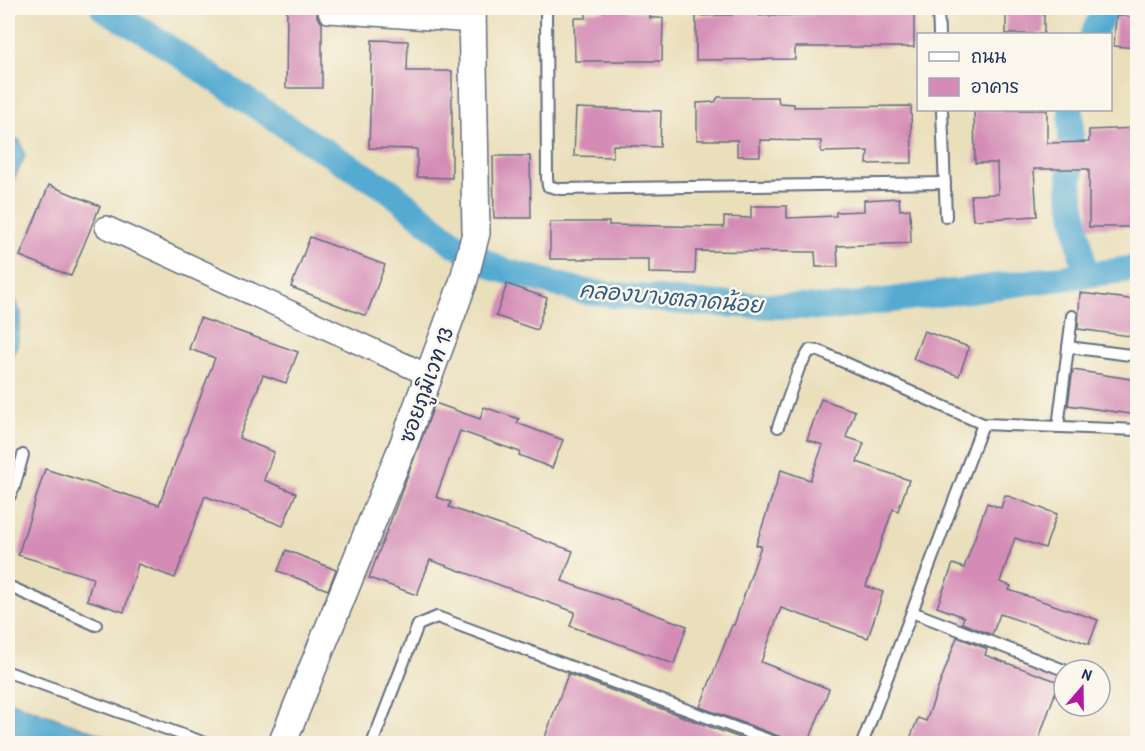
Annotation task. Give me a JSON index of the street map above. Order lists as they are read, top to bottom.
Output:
{
  "streets": {
    "street": ["ซอยภูมิเวท 13"]
  },
  "water": ["คลองบางตลาดน้อย"],
  "legend": ["ถนน", "อาคาร"],
  "north": "top"
}
